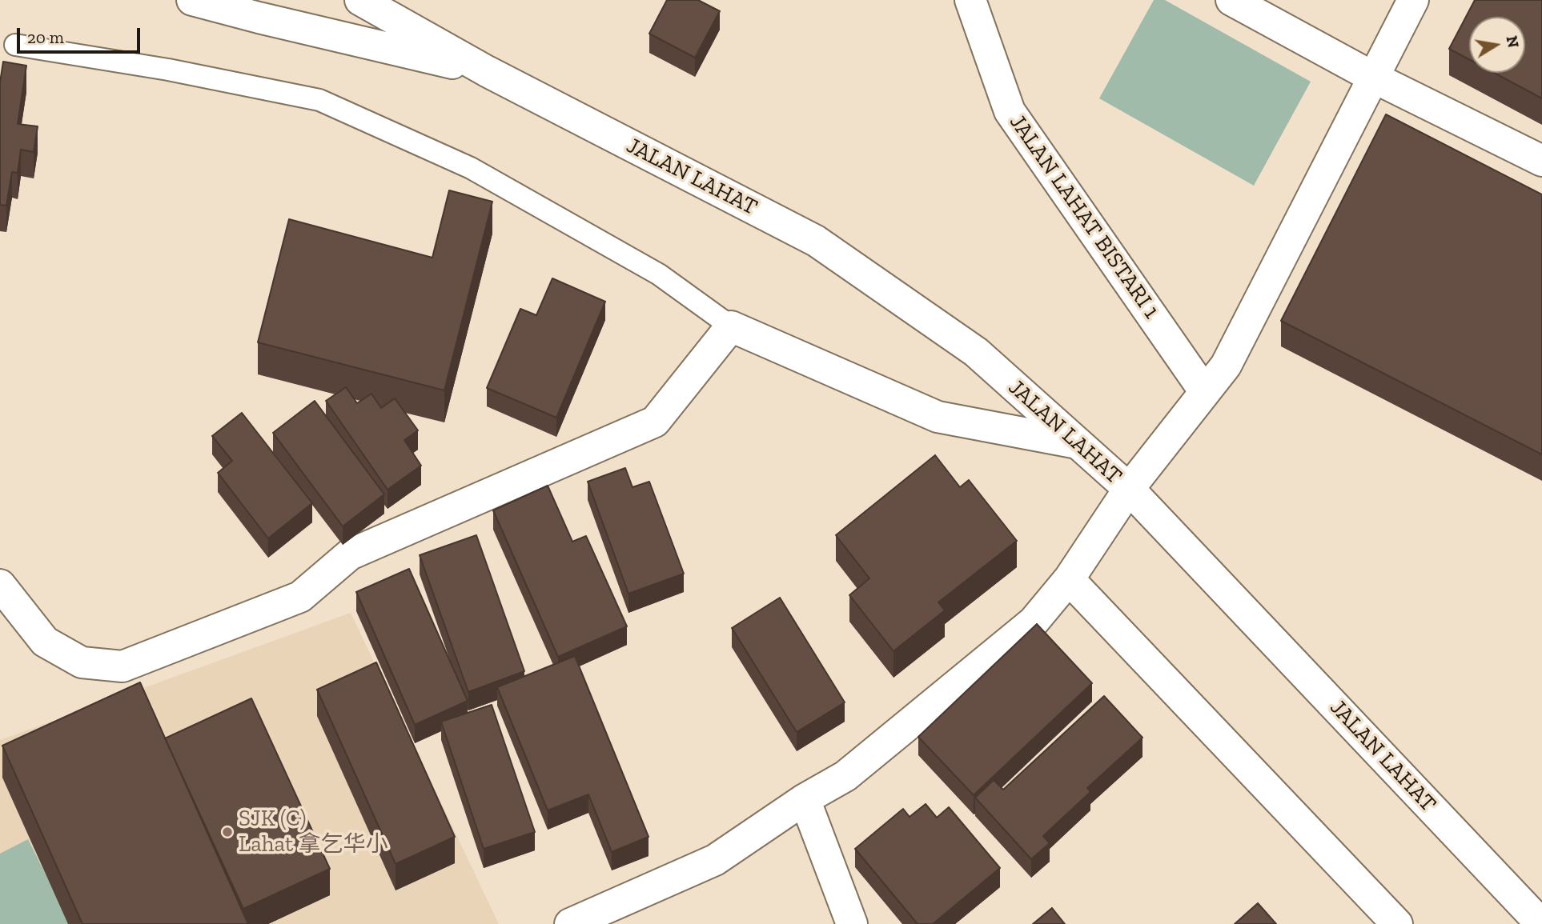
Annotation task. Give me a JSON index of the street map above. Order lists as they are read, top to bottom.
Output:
{
  "streets": {
    "street": ["JALAN LAHAT", "JALAN LAHAT BISTARI 1"]
  },
  "places": ["SJK (C) Lahat 拿乞华小"],
  "scale_bar": "20 m",
  "north": "right"
}
